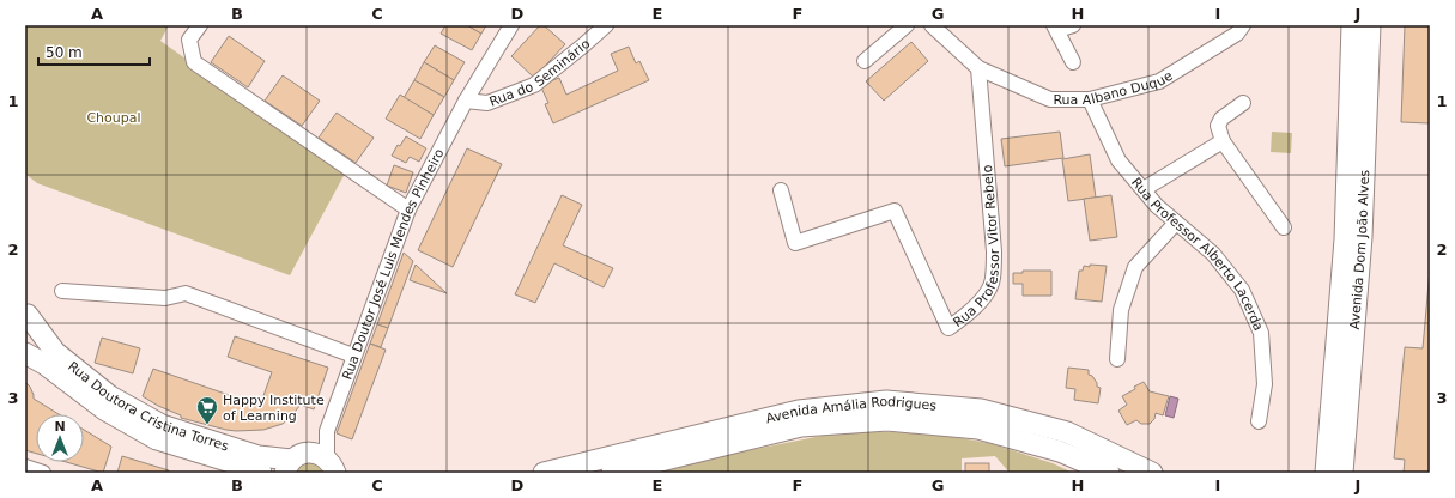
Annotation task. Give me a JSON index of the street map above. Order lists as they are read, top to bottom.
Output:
{
  "streets": {
    "main road": ["Avenida Dom João Alves", "Rua Doutora Cristina Torres", "Avenida Amália Rodrigues"],
    "street": [
      "Rua do Seminário",
      "Rua Albano Duque",
      "Rua Professor Vitor Rebelo",
      "Rua Professor Alberto Lacerda",
      "Rua Doutor José Luis Mendes Pinheiro"
    ]
  },
  "crossings": [
    ["Rua do Seminário", "Rua Doutor José Luis Mendes Pinheiro"],
    ["Rua Albano Duque", "Rua Professor Vitor Rebelo"],
    ["Rua Albano Duque", "Rua Professor Alberto Lacerda"],
    ["Rua Doutor José Luis Mendes Pinheiro", "Rua Doutora Cristina Torres"]
  ],
  "parks": ["Choupal"],
  "places": {
    "supermarket": ["Happy Institute of Learning"]
  },
  "scale_bar": "50 m",
  "north": "top",
  "grid": {
    "columns": [
      "A",
      "B",
      "C",
      "D",
      "E",
      "F",
      "G",
      "H",
      "I",
      "J"
    ],
    "rows": ["1", "2", "3"]
  }
}
